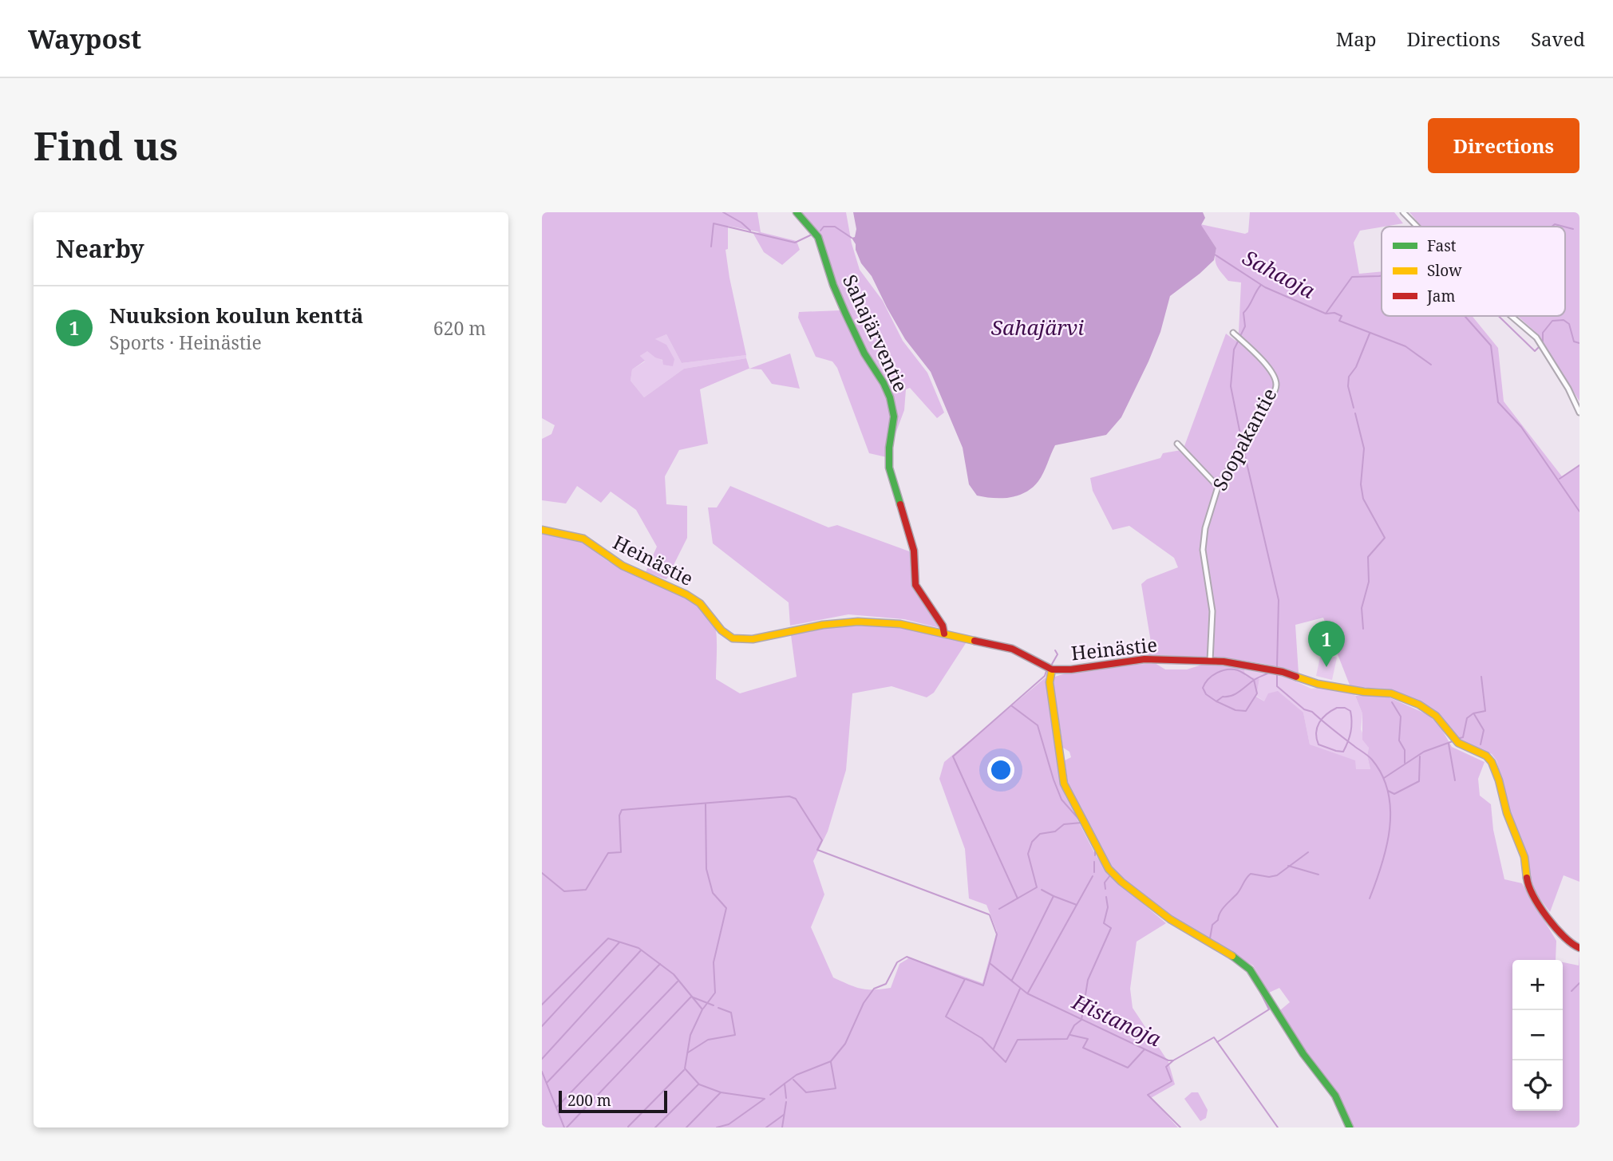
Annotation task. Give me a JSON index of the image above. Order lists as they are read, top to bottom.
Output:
{
  "streets": {
    "street": ["Sahajärventie", "Soopakantie", "Heinästie"]
  },
  "crossings": [
    ["Sahajärventie", "Heinästie"],
    ["Soopakantie", "Heinästie"]
  ],
  "water": ["Sahaoja", "Sahajärvi", "Histanoja"],
  "legend": ["Fast", "Slow", "Jam"],
  "scale_bar": "200 m",
  "page": {
    "header": "Waypost",
    "nav": ["Map", "Directions", "Saved"],
    "buttons": "Directions",
    "title": "Find us",
    "heading": "Nearby",
    "list": [
      {
        "mark": "1",
        "name": "Nuuksion koulun kenttä",
        "note": "Sports · Heinästie",
        "value": "620 m"
      }
    ],
    "pins": "1",
    "map_buttons": ["+", "−"],
    "scale": "200 m"
  }
}
